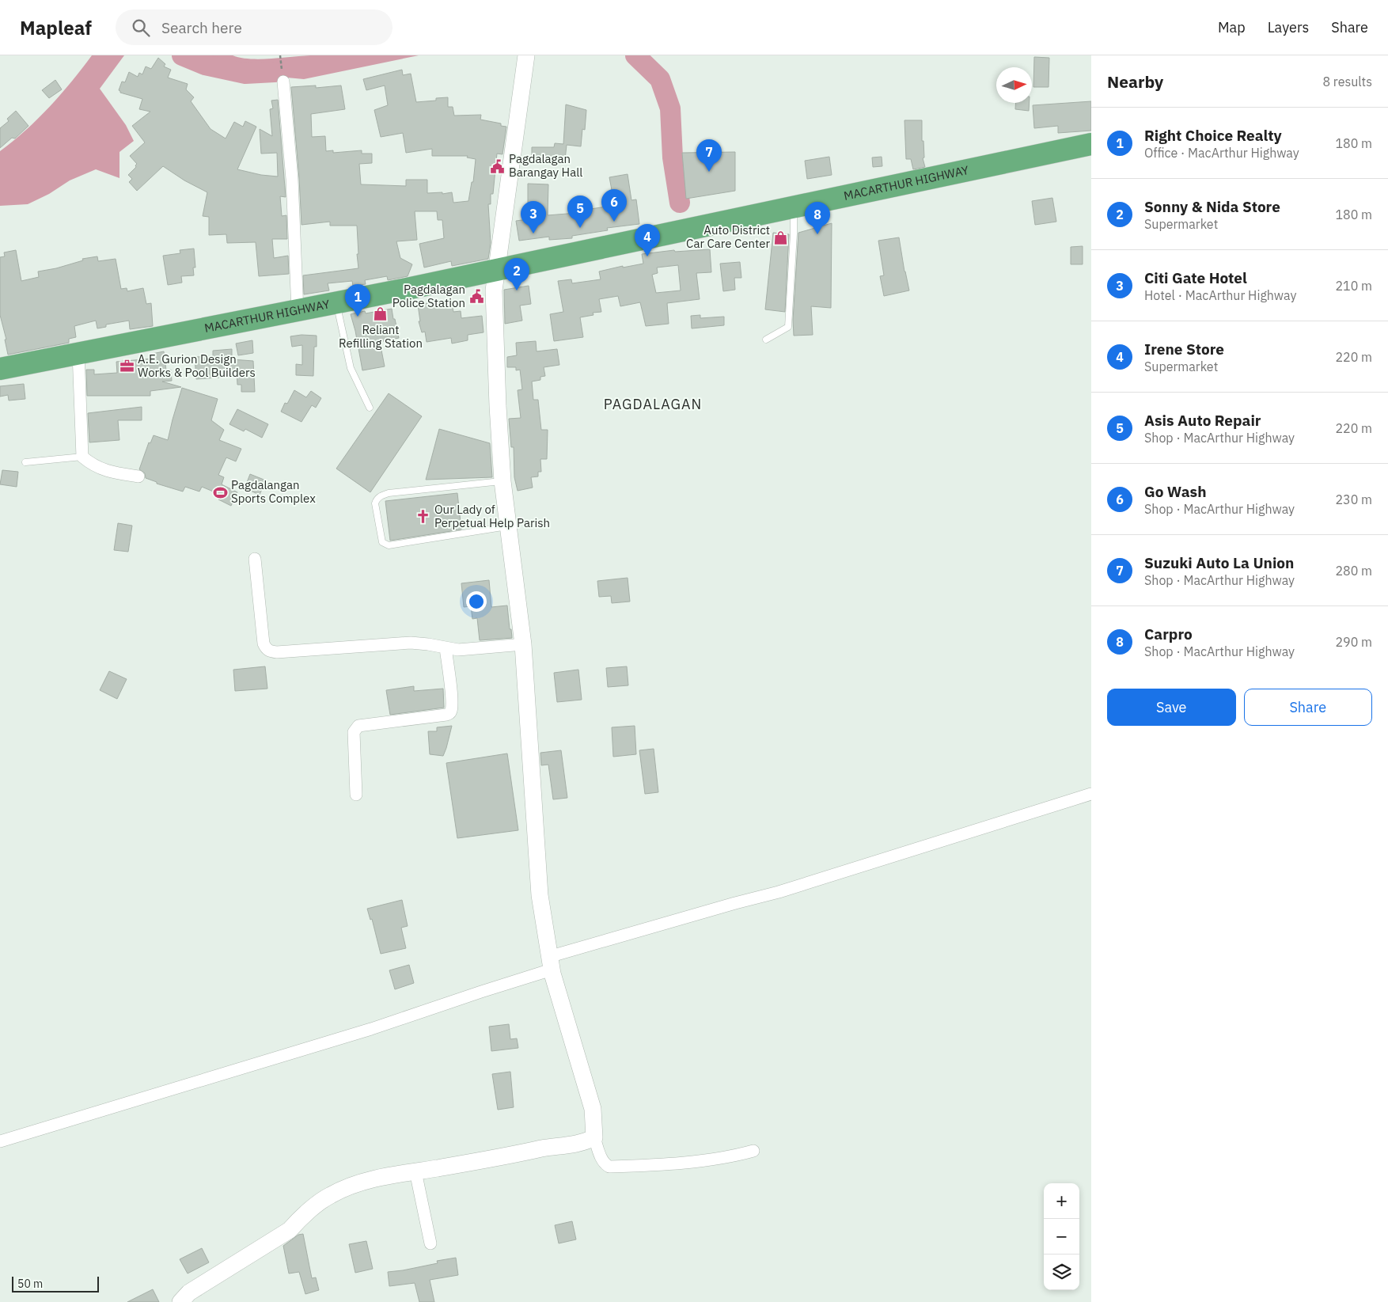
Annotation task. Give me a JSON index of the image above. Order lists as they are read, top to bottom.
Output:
{
  "streets": {
    "highway": ["MACARTHUR HIGHWAY"]
  },
  "districts": ["PAGDALAGAN"],
  "places": {
    "public building": ["Pagdalagan Barangay Hall", "Pagdalagan Police Station"],
    "shop": ["Auto District Car Care Center", "Reliant Refilling Station"],
    "office": ["A.E. Gurion Design Works & Pool Builders"],
    "sports": ["Pagdalangan Sports Complex"],
    "church": ["Our Lady of Perpetual Help Parish"]
  },
  "scale_bar": "50 m",
  "north": "right",
  "page": {
    "header": "Mapleaf",
    "search": "Search here",
    "nav": ["Map", "Layers", "Share"],
    "heading": ["Nearby", "8 results"],
    "list": [
      {
        "mark": "1",
        "name": "Right Choice Realty",
        "note": "Office · MacArthur Highway",
        "value": "180 m"
      },
      {
        "mark": "2",
        "name": "Sonny & Nida Store",
        "note": "Supermarket",
        "value": "180 m"
      },
      {
        "mark": "3",
        "name": "Citi Gate Hotel",
        "note": "Hotel · MacArthur Highway",
        "value": "210 m"
      },
      {
        "mark": "4",
        "name": "Irene Store",
        "note": "Supermarket",
        "value": "220 m"
      },
      {
        "mark": "5",
        "name": "Asis Auto Repair",
        "note": "Shop · MacArthur Highway",
        "value": "220 m"
      },
      {
        "mark": "6",
        "name": "Go Wash",
        "note": "Shop · MacArthur Highway",
        "value": "230 m"
      },
      {
        "mark": "7",
        "name": "Suzuki Auto La Union",
        "note": "Shop · MacArthur Highway",
        "value": "280 m"
      },
      {
        "mark": "8",
        "name": "Carpro",
        "note": "Shop · MacArthur Highway",
        "value": "290 m"
      }
    ],
    "pins": [
      "7",
      "6",
      "5",
      "3",
      "8",
      "4",
      "2",
      "1"
    ],
    "buttons": ["Save", "Share"],
    "map_buttons": ["+", "−"],
    "scale": "50 m"
  }
}
